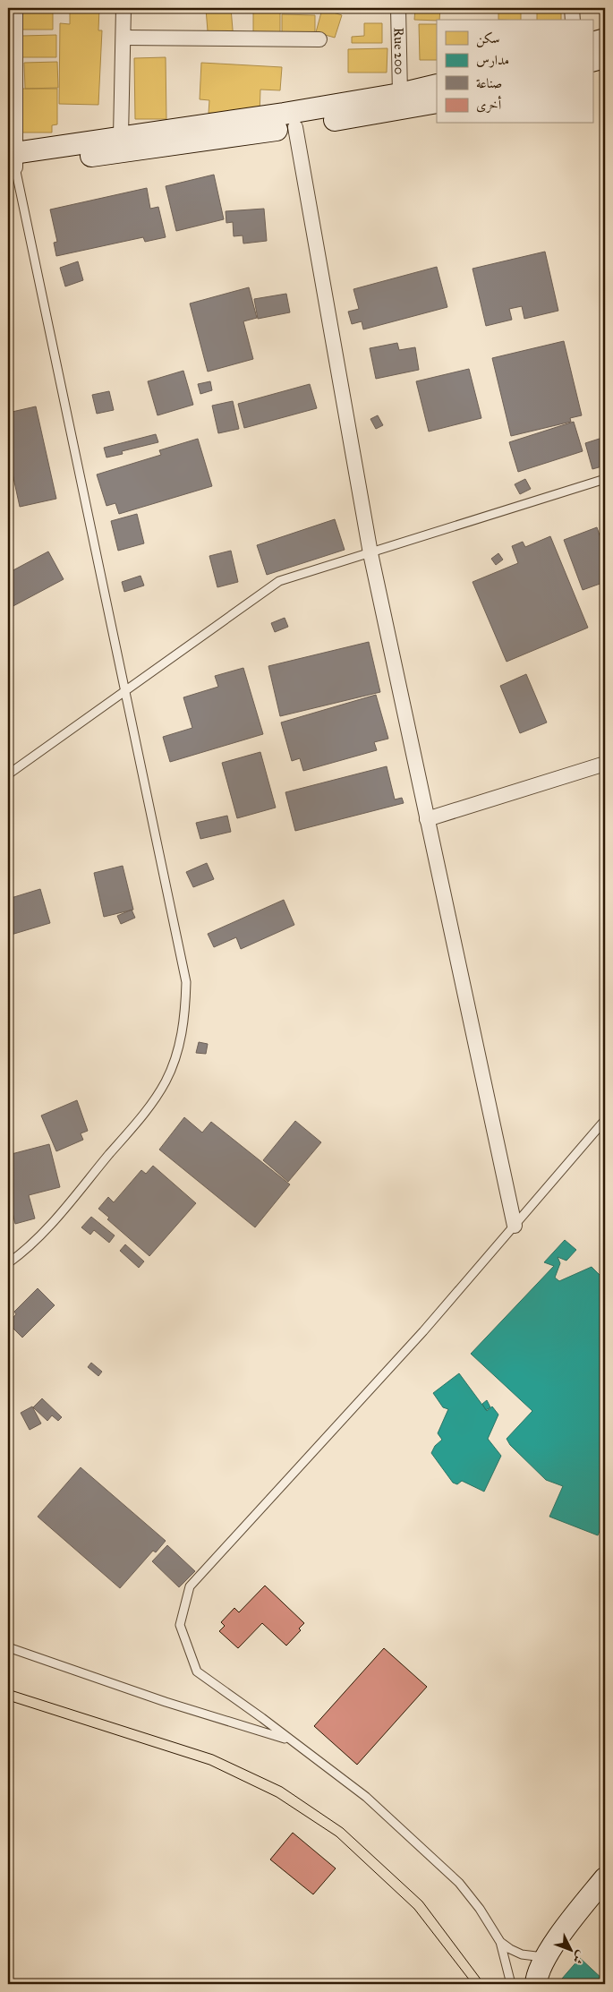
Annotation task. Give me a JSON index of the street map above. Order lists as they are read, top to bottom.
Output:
{
  "streets": {
    "street": ["Rue 200"]
  },
  "legend": [
    "سكن",
    "مدارس",
    "صناعة",
    "أخرى"
  ],
  "north": "bottom right"
}
